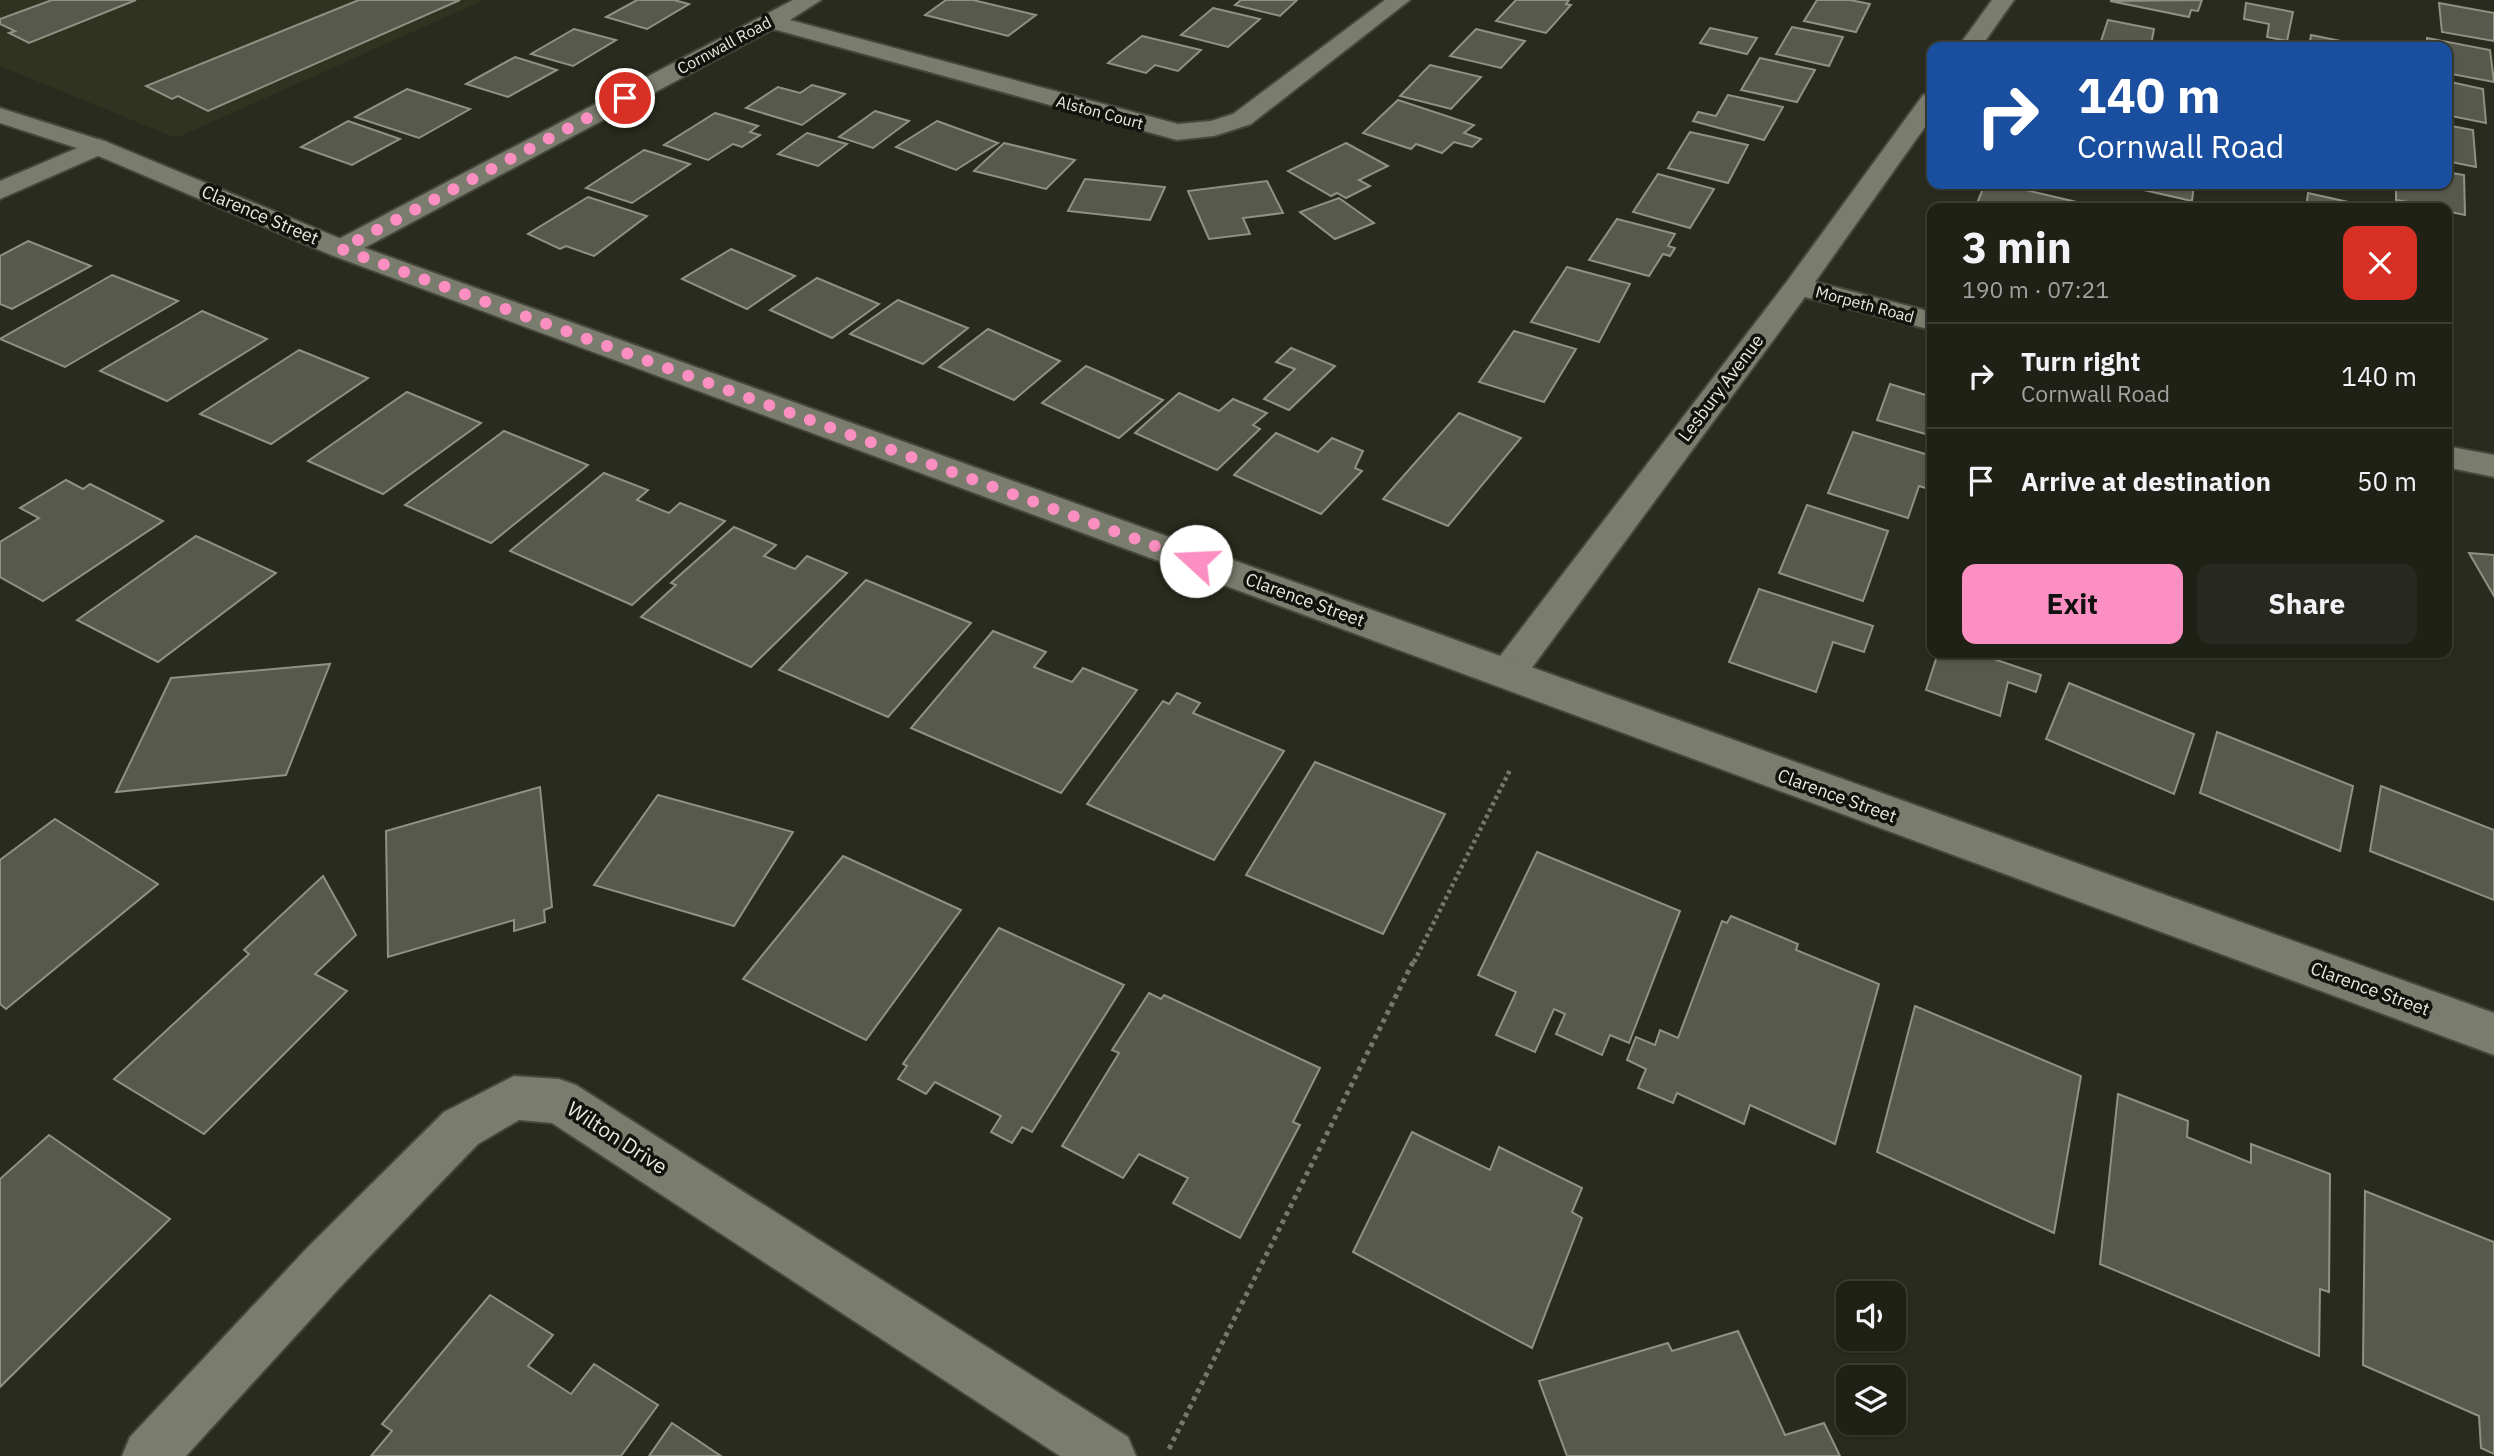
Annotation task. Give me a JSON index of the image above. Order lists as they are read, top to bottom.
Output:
{
  "streets": {
    "street": [
      "Cornwall Road",
      "Alston Court",
      "Clarence Street",
      "Morpeth Road",
      "Lesbury Avenue",
      "Wilton Drive"
    ]
  },
  "crossings": [
    ["Cornwall Road", "Alston Court"],
    ["Cornwall Road", "Clarence Street"],
    ["Clarence Street", "Lesbury Avenue"],
    ["Morpeth Road", "Lesbury Avenue"]
  ],
  "page": {
    "turn": ["140 m", "Cornwall Road"],
    "heading": ["3 min", "190 m · 07:21"],
    "list": [
      {
        "name": "Turn right",
        "note": "Cornwall Road",
        "value": "140 m"
      },
      {
        "name": "Arrive at destination",
        "value": "50 m"
      }
    ],
    "buttons": ["Exit", "Share"]
  }
}
